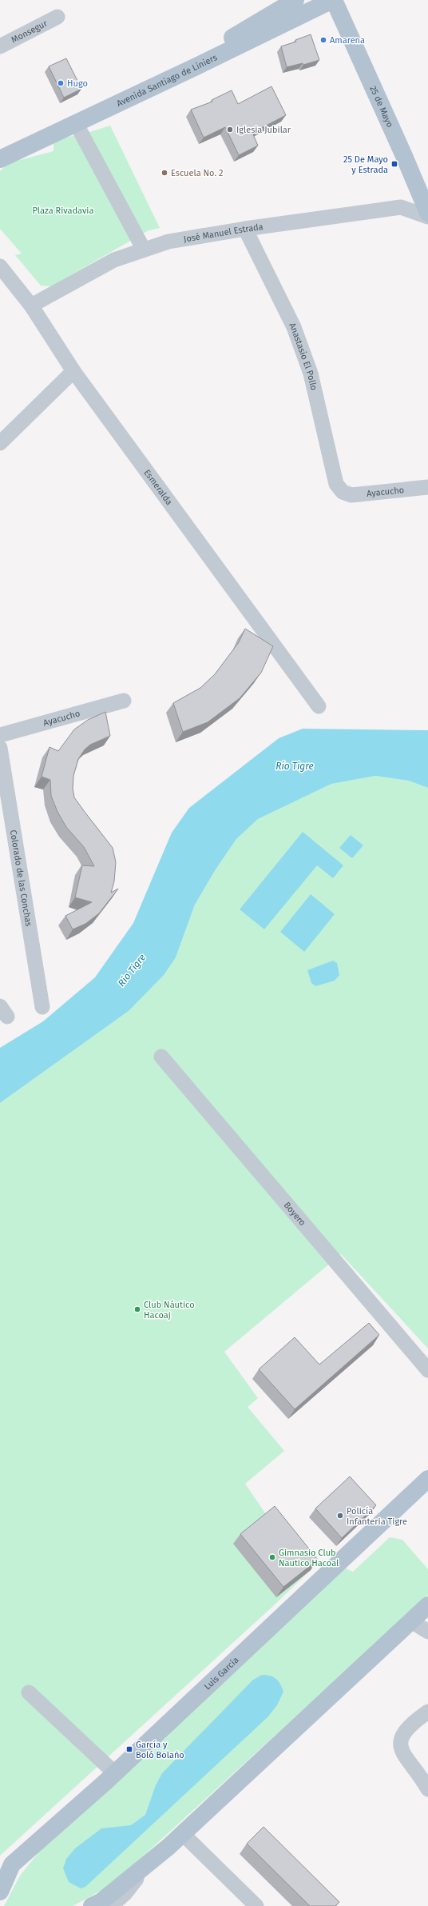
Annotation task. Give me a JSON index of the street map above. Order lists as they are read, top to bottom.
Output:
{
  "streets": {
    "main road": ["Avenida Santiago de Liniers", "25 de Mayo", "Luis García"],
    "street": [
      "Monsegur",
      "José Manuel Estrada",
      "Anastasio El Pollo",
      "Esmeralda",
      "Ayacucho",
      "Colorado de las Conchas",
      "Boyero"
    ]
  },
  "crossings": [
    ["Avenida Santiago de Liniers", "25 de Mayo"],
    ["José Manuel Estrada", "Anastasio El Pollo"],
    ["José Manuel Estrada", "Esmeralda"],
    ["Anastasio El Pollo", "Ayacucho"]
  ],
  "water": ["Río Tigre"],
  "parks": ["Plaza Rivadavia"],
  "places": {
    "other": [
      "Amarena",
      "Hugo",
      "Iglesia Jubilar",
      "Escuela No. 2",
      "Club Náutico Hacoaj",
      "Policía Infanteria Tigre",
      "Gimnasio Club Nautico Hacoal"
    ],
    "transit": ["25 De Mayo y Estrada", "García y Boló Bolaño"]
  }
}
